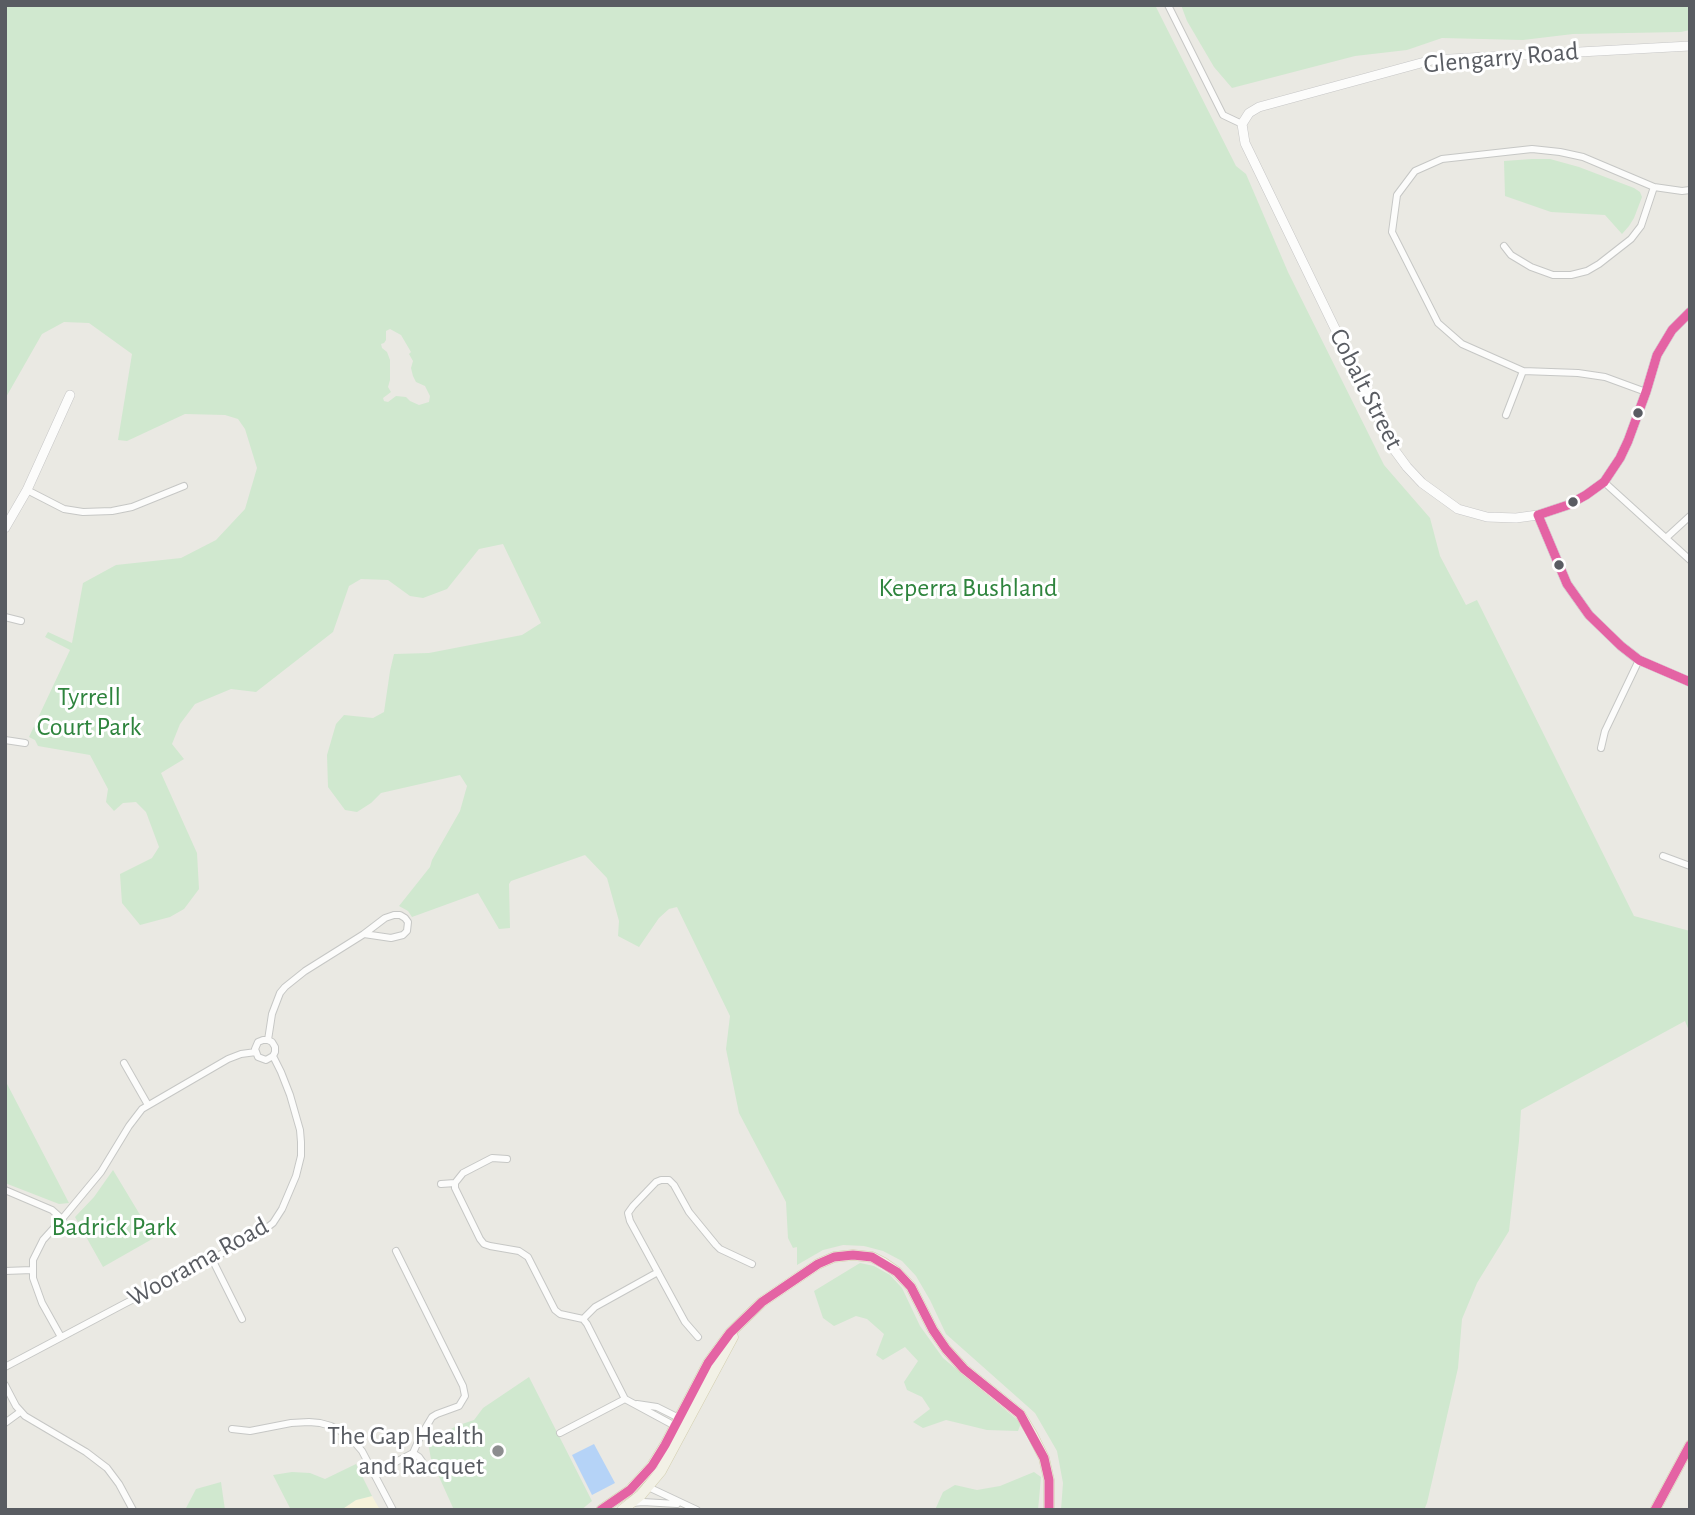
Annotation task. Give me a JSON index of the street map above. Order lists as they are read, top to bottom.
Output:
{
  "streets": {
    "street": ["Glengarry Road", "Cobalt Street", "Woorama Road"]
  },
  "crossings": [
    ["Glengarry Road", "Cobalt Street"]
  ],
  "parks": ["Keperra Bushland", "Tyrrell Court Park", "Badrick Park"],
  "places": ["The Gap Health and Racquet"]
}
